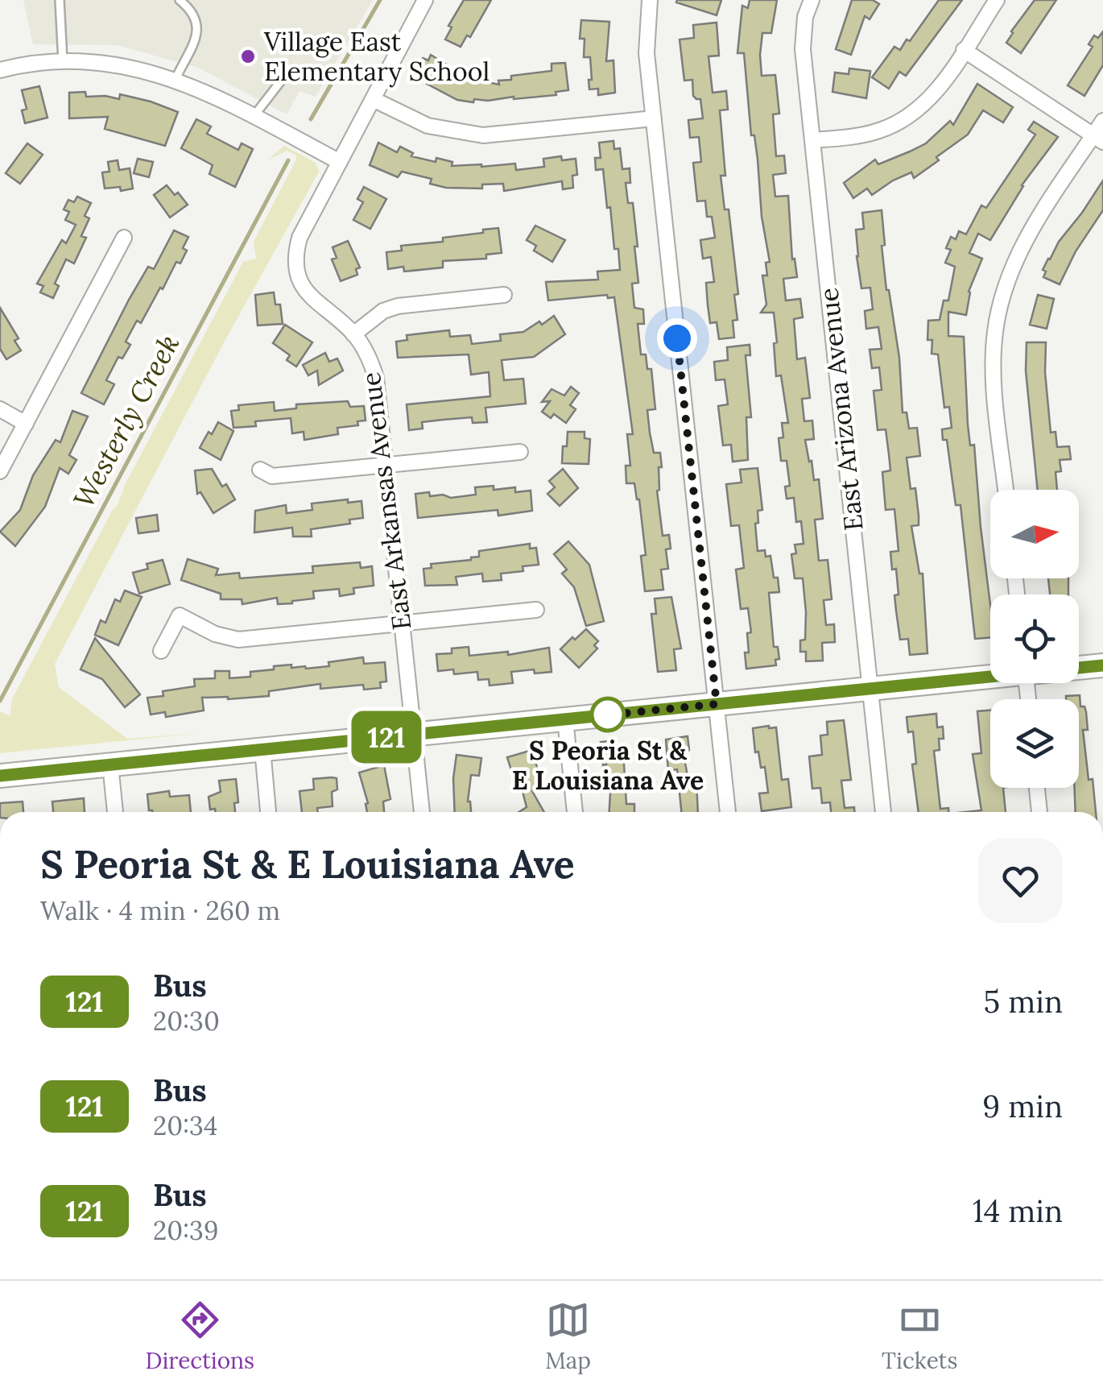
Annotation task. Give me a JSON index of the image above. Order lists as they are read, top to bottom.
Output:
{
  "streets": {
    "street": ["East Arizona Avenue", "East Arkansas Avenue"]
  },
  "water": ["Westerly Creek"],
  "places": ["Village East Elementary School", "S Peoria St & E Louisiana Ave"],
  "lines": ["bus line 121"],
  "north": "right",
  "page": {
    "on_map": "121",
    "heading": ["S Peoria St & E Louisiana Ave", "Walk · 4 min · 260 m"],
    "list": [
      {
        "mark": "121",
        "name": "Bus",
        "note": "20:30",
        "value": "5 min"
      },
      {
        "mark": "121",
        "name": "Bus",
        "note": "20:34",
        "value": "9 min"
      },
      {
        "mark": "121",
        "name": "Bus",
        "note": "20:39",
        "value": "14 min"
      }
    ],
    "tabs": ["Directions", "Map", "Tickets"]
  }
}
